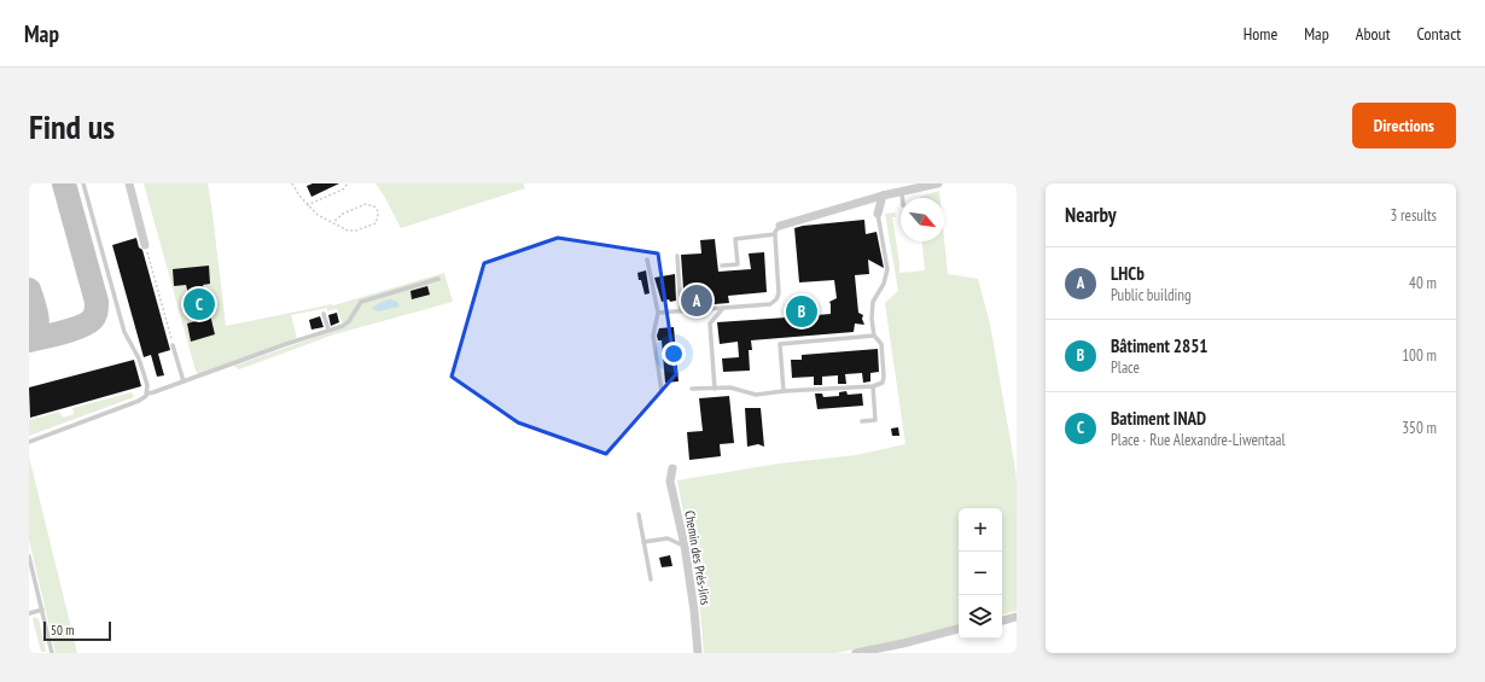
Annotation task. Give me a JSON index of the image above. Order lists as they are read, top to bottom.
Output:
{
  "streets": {
    "street": ["Chemin des Prés-Jins"]
  },
  "scale_bar": "50 m",
  "north": "bottom right",
  "page": {
    "header": "Map",
    "nav": [
      "Home",
      "Map",
      "About",
      "Contact"
    ],
    "buttons": "Directions",
    "title": "Find us",
    "heading": ["Nearby", "3 results"],
    "list": [
      {
        "mark": "A",
        "name": "LHCb",
        "note": "Public building",
        "value": "40 m"
      },
      {
        "mark": "B",
        "name": "Bâtiment 2851",
        "note": "Place",
        "value": "100 m"
      },
      {
        "mark": "C",
        "name": "Batiment INAD",
        "note": "Place · Rue Alexandre-Liwentaal",
        "value": "350 m"
      }
    ],
    "pins": ["A", "C", "B"],
    "map_buttons": ["+", "−"],
    "scale": "50 m"
  }
}
